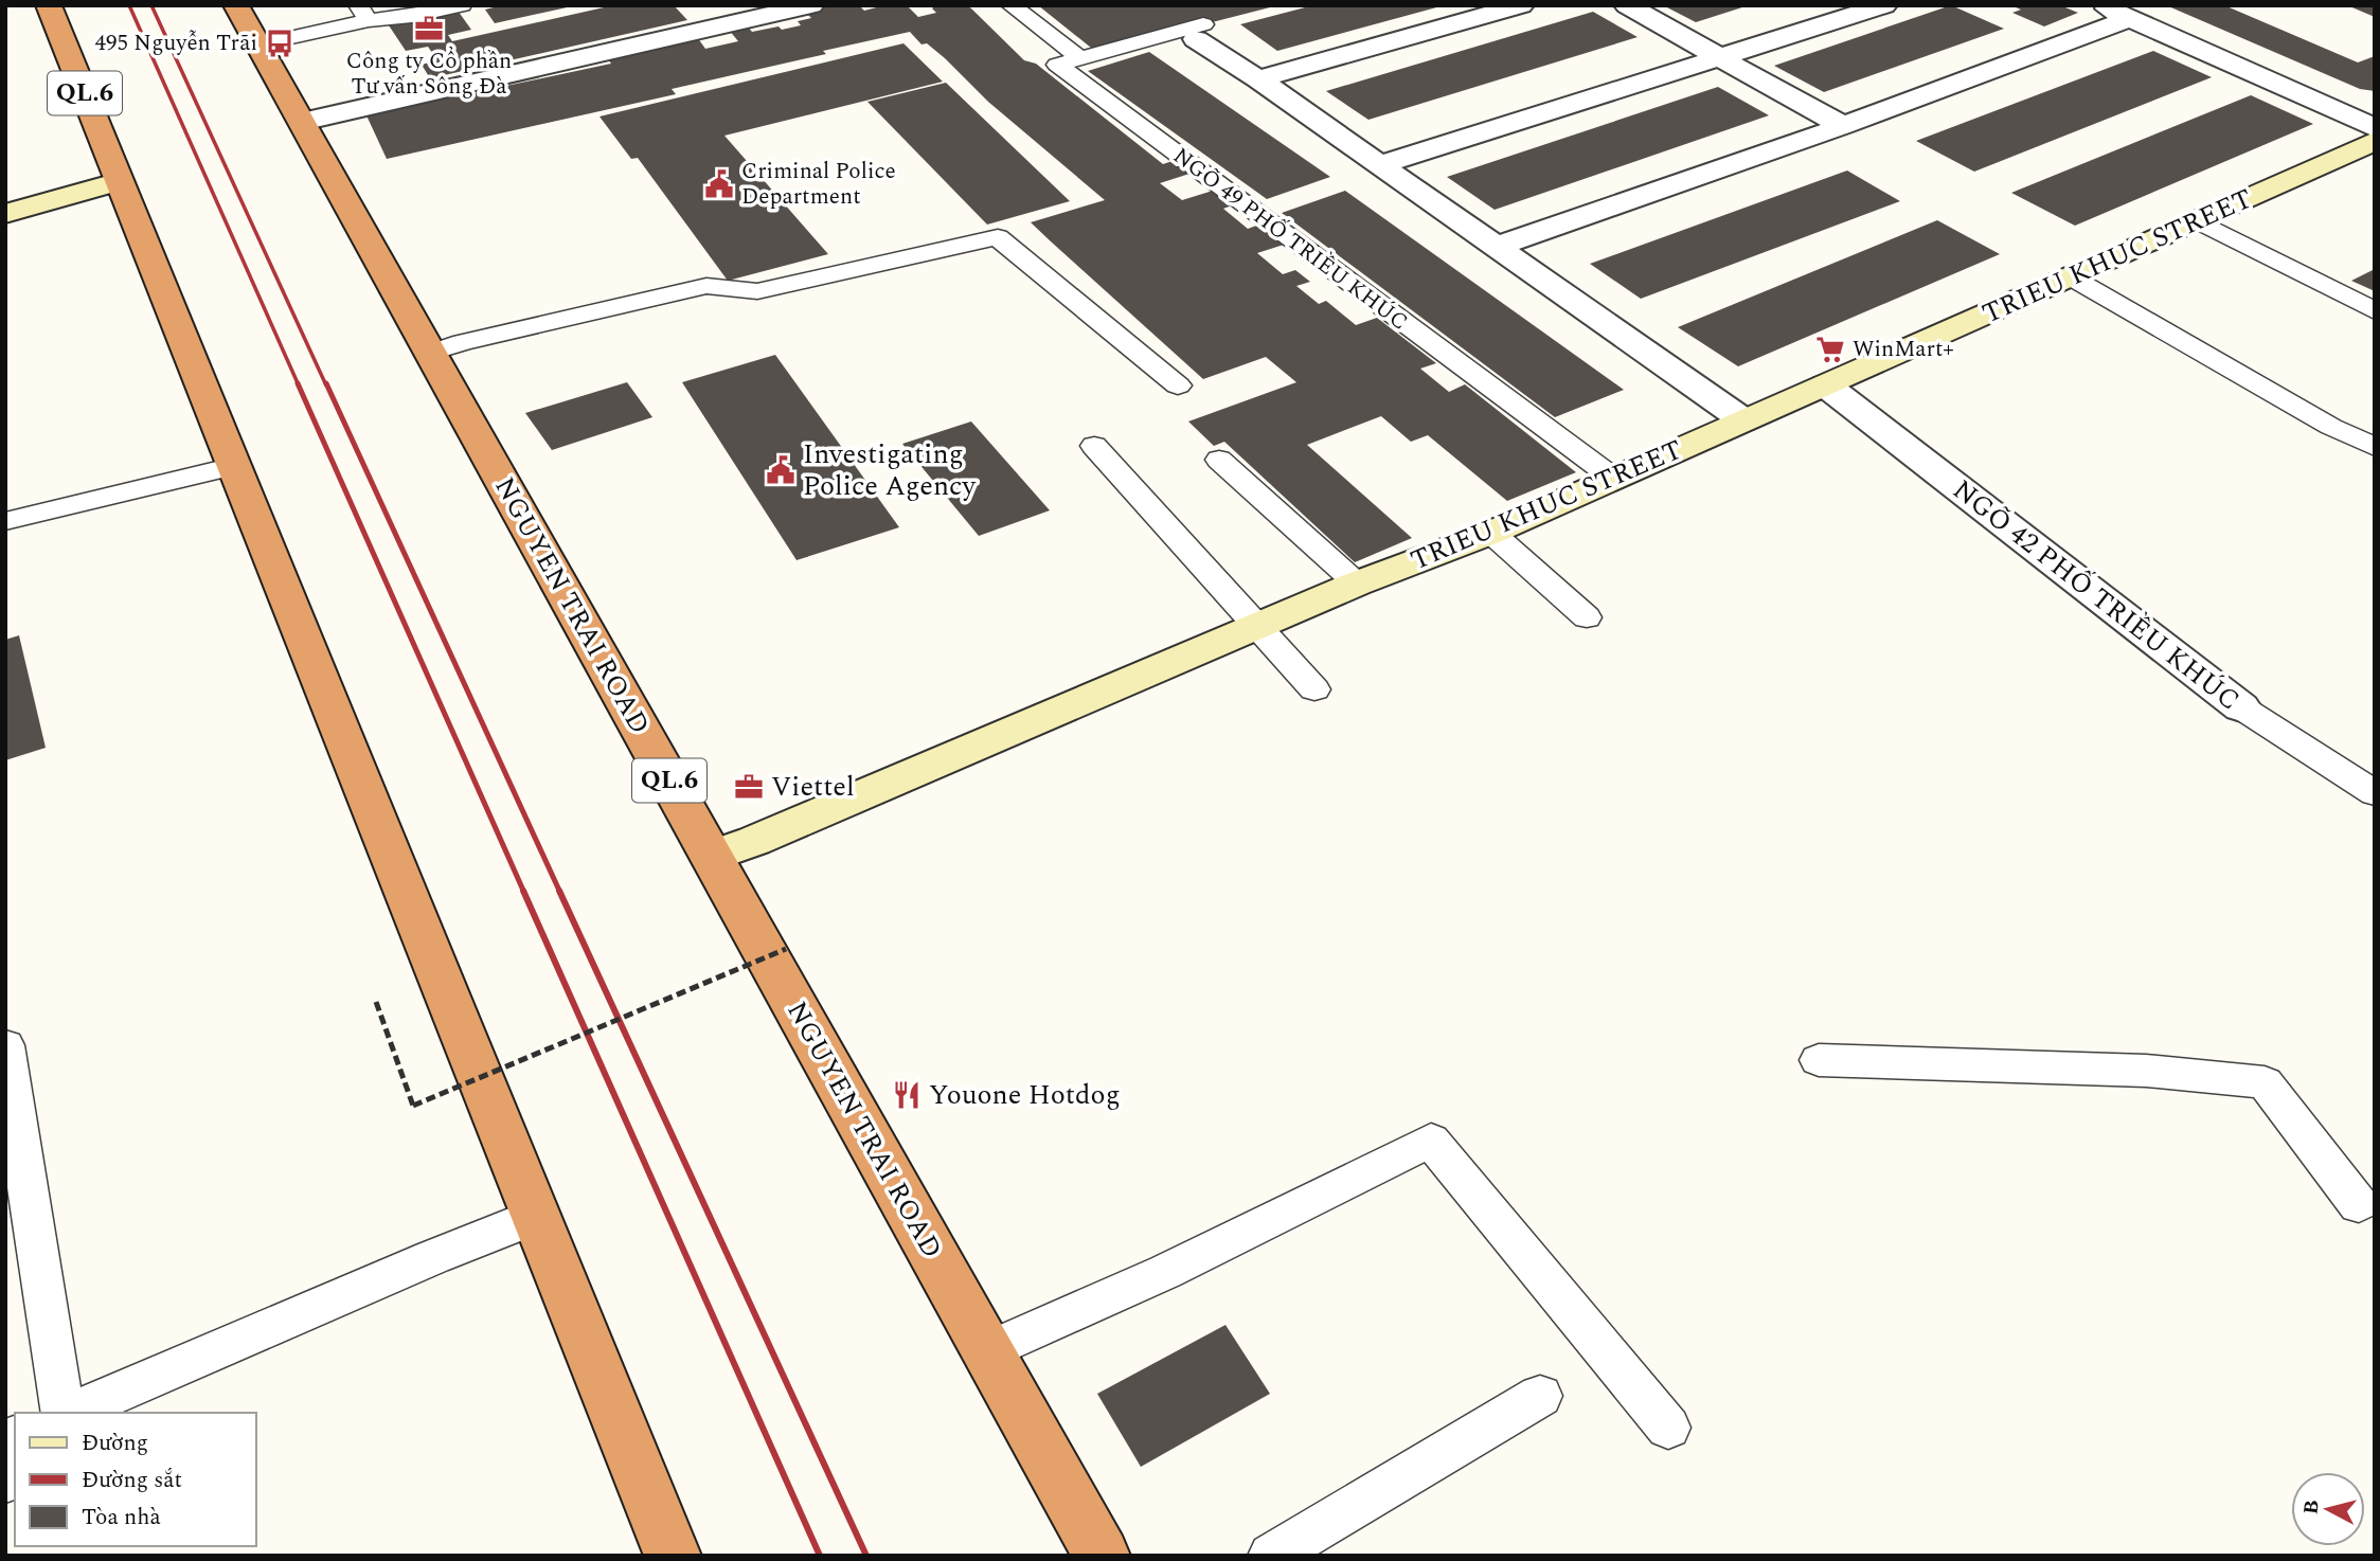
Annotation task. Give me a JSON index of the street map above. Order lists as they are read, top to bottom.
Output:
{
  "streets": {
    "highway": ["QL.6", "NGUYEN TRAI ROAD"],
    "street": ["TRIEU KHUC STREET", "NGÕ 42 PHỐ TRIỀU KHÚC"],
    "lane": ["NGÕ 49 PHỐ TRIỀU KHÚC"]
  },
  "crossings": [
    ["NGÕ 49 PHỐ TRIỀU KHÚC", "TRIEU KHUC STREET"],
    ["TRIEU KHUC STREET", "NGÕ 42 PHỐ TRIỀU KHÚC"],
    ["TRIEU KHUC STREET", "NGUYEN TRAI ROAD"]
  ],
  "places": {
    "office": ["Công ty Cổ phần Tư vấn Sông Đà", "Viettel"],
    "bus stop": ["495 Nguyễn Trãi"],
    "public building": ["Criminal Police Department", "Investigating Police Agency"],
    "supermarket": ["WinMart+"],
    "restaurant": ["Youone Hotdog"]
  },
  "legend": ["Đường", "Đường sắt", "Tòa nhà"],
  "north": "left"
}
